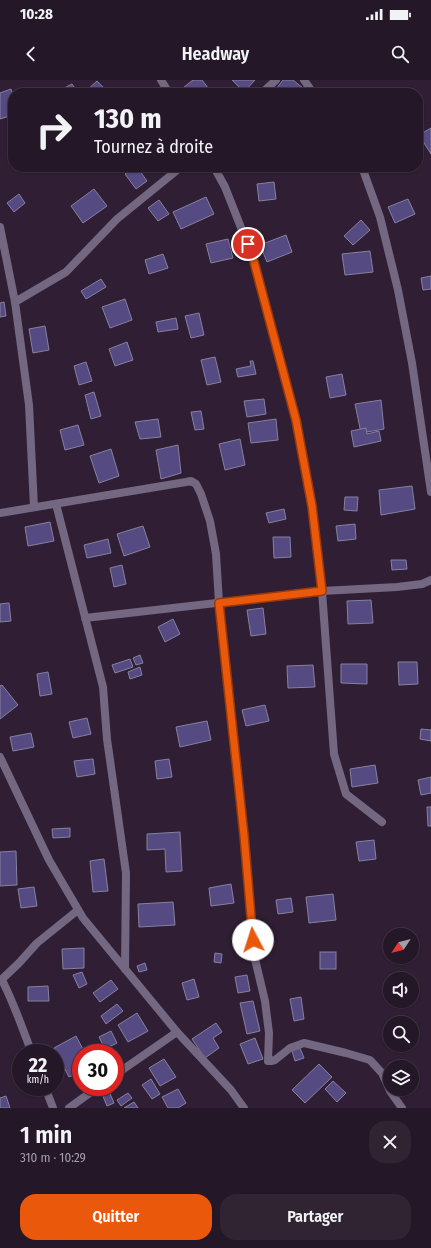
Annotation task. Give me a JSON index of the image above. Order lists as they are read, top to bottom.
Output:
{
  "north": "bottom left",
  "page": {
    "status": "10:28",
    "header": "Headway",
    "turn": ["130 m", "Tournez à droite"],
    "speed": "22 km/h",
    "limit": "30",
    "heading": ["1 min", "310 m · 10:29"],
    "buttons": ["Quitter", "Partager"]
  }
}
